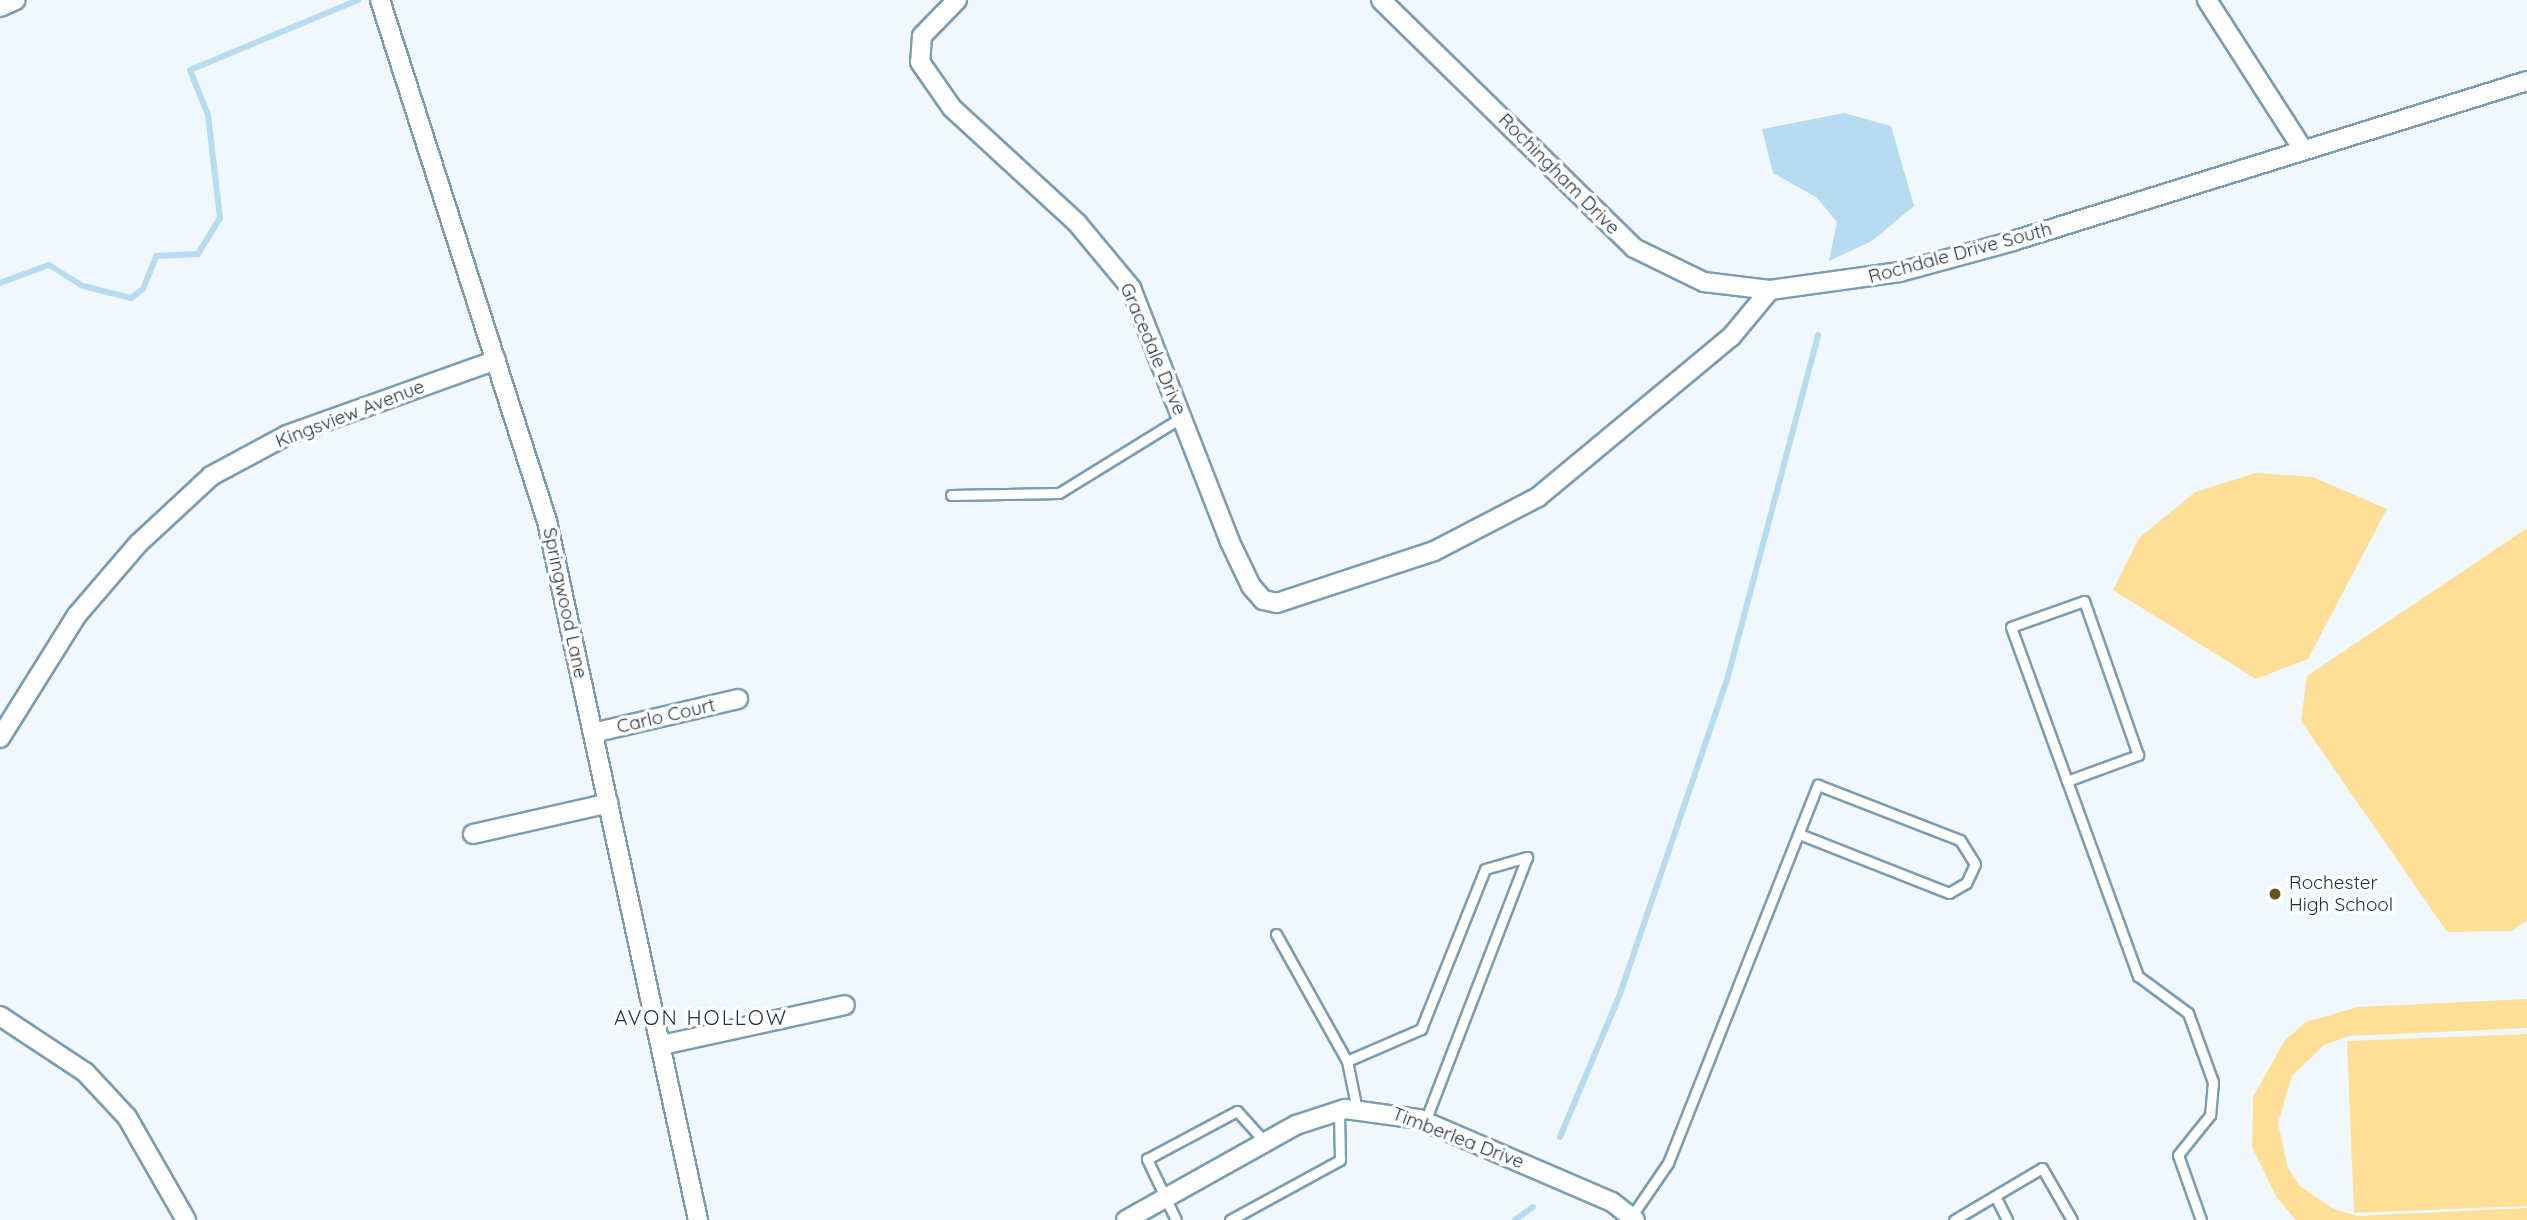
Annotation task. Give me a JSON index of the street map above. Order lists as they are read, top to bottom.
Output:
{
  "streets": {
    "street": [
      "Rochingham Drive",
      "Rochdale Drive South",
      "Gracedale Drive",
      "Kingsview Avenue",
      "Springwood Lane",
      "Carlo Court",
      "Timberlea Drive"
    ]
  },
  "crossings": [
    ["Rochingham Drive", "Rochdale Drive South"],
    ["Rochingham Drive", "Gracedale Drive"],
    ["Rochdale Drive South", "Gracedale Drive"],
    ["Kingsview Avenue", "Springwood Lane"],
    ["Springwood Lane", "Carlo Court"]
  ],
  "districts": ["AVON HOLLOW"],
  "places": ["Rochester High School"]
}
